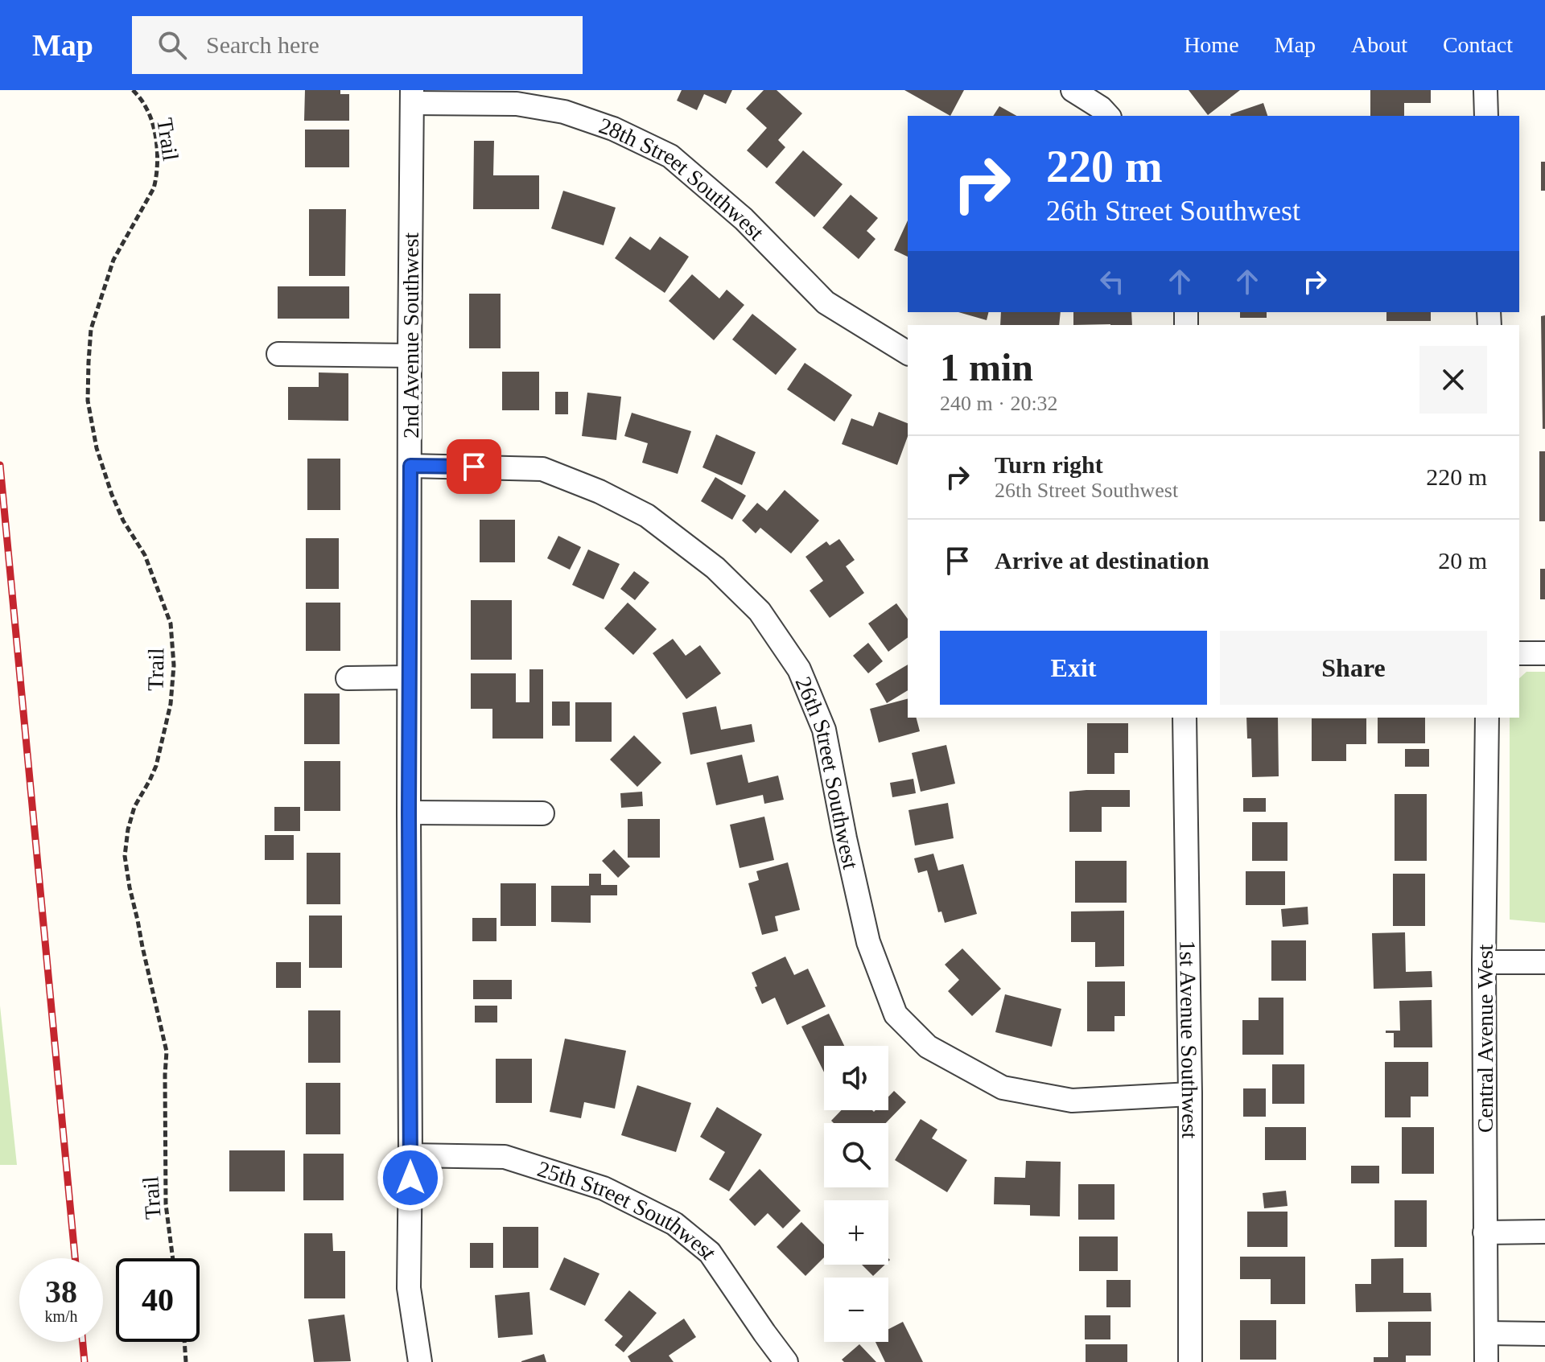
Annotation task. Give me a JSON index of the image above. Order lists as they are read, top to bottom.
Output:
{
  "streets": {
    "street": [
      "28th Street Southwest",
      "2nd Avenue Southwest",
      "26th Street Southwest",
      "1st Avenue Southwest",
      "Central Avenue West",
      "25th Street Southwest"
    ],
    "path": ["Trail"]
  },
  "crossings": [
    ["28th Street Southwest", "2nd Avenue Southwest"],
    ["2nd Avenue Southwest", "26th Street Southwest"],
    ["2nd Avenue Southwest", "25th Street Southwest"],
    ["26th Street Southwest", "1st Avenue Southwest"]
  ],
  "page": {
    "header": "Map",
    "search": "Search here",
    "nav": [
      "Home",
      "Map",
      "About",
      "Contact"
    ],
    "turn": ["220 m", "26th Street Southwest"],
    "heading": ["1 min", "240 m · 20:32"],
    "list": [
      {
        "name": "Turn right",
        "note": "26th Street Southwest",
        "value": "220 m"
      },
      {
        "name": "Arrive at destination",
        "value": "20 m"
      }
    ],
    "buttons": ["Exit", "Share"],
    "map_buttons": ["+", "−"],
    "speed": "38 km/h",
    "limit": "40"
  }
}
